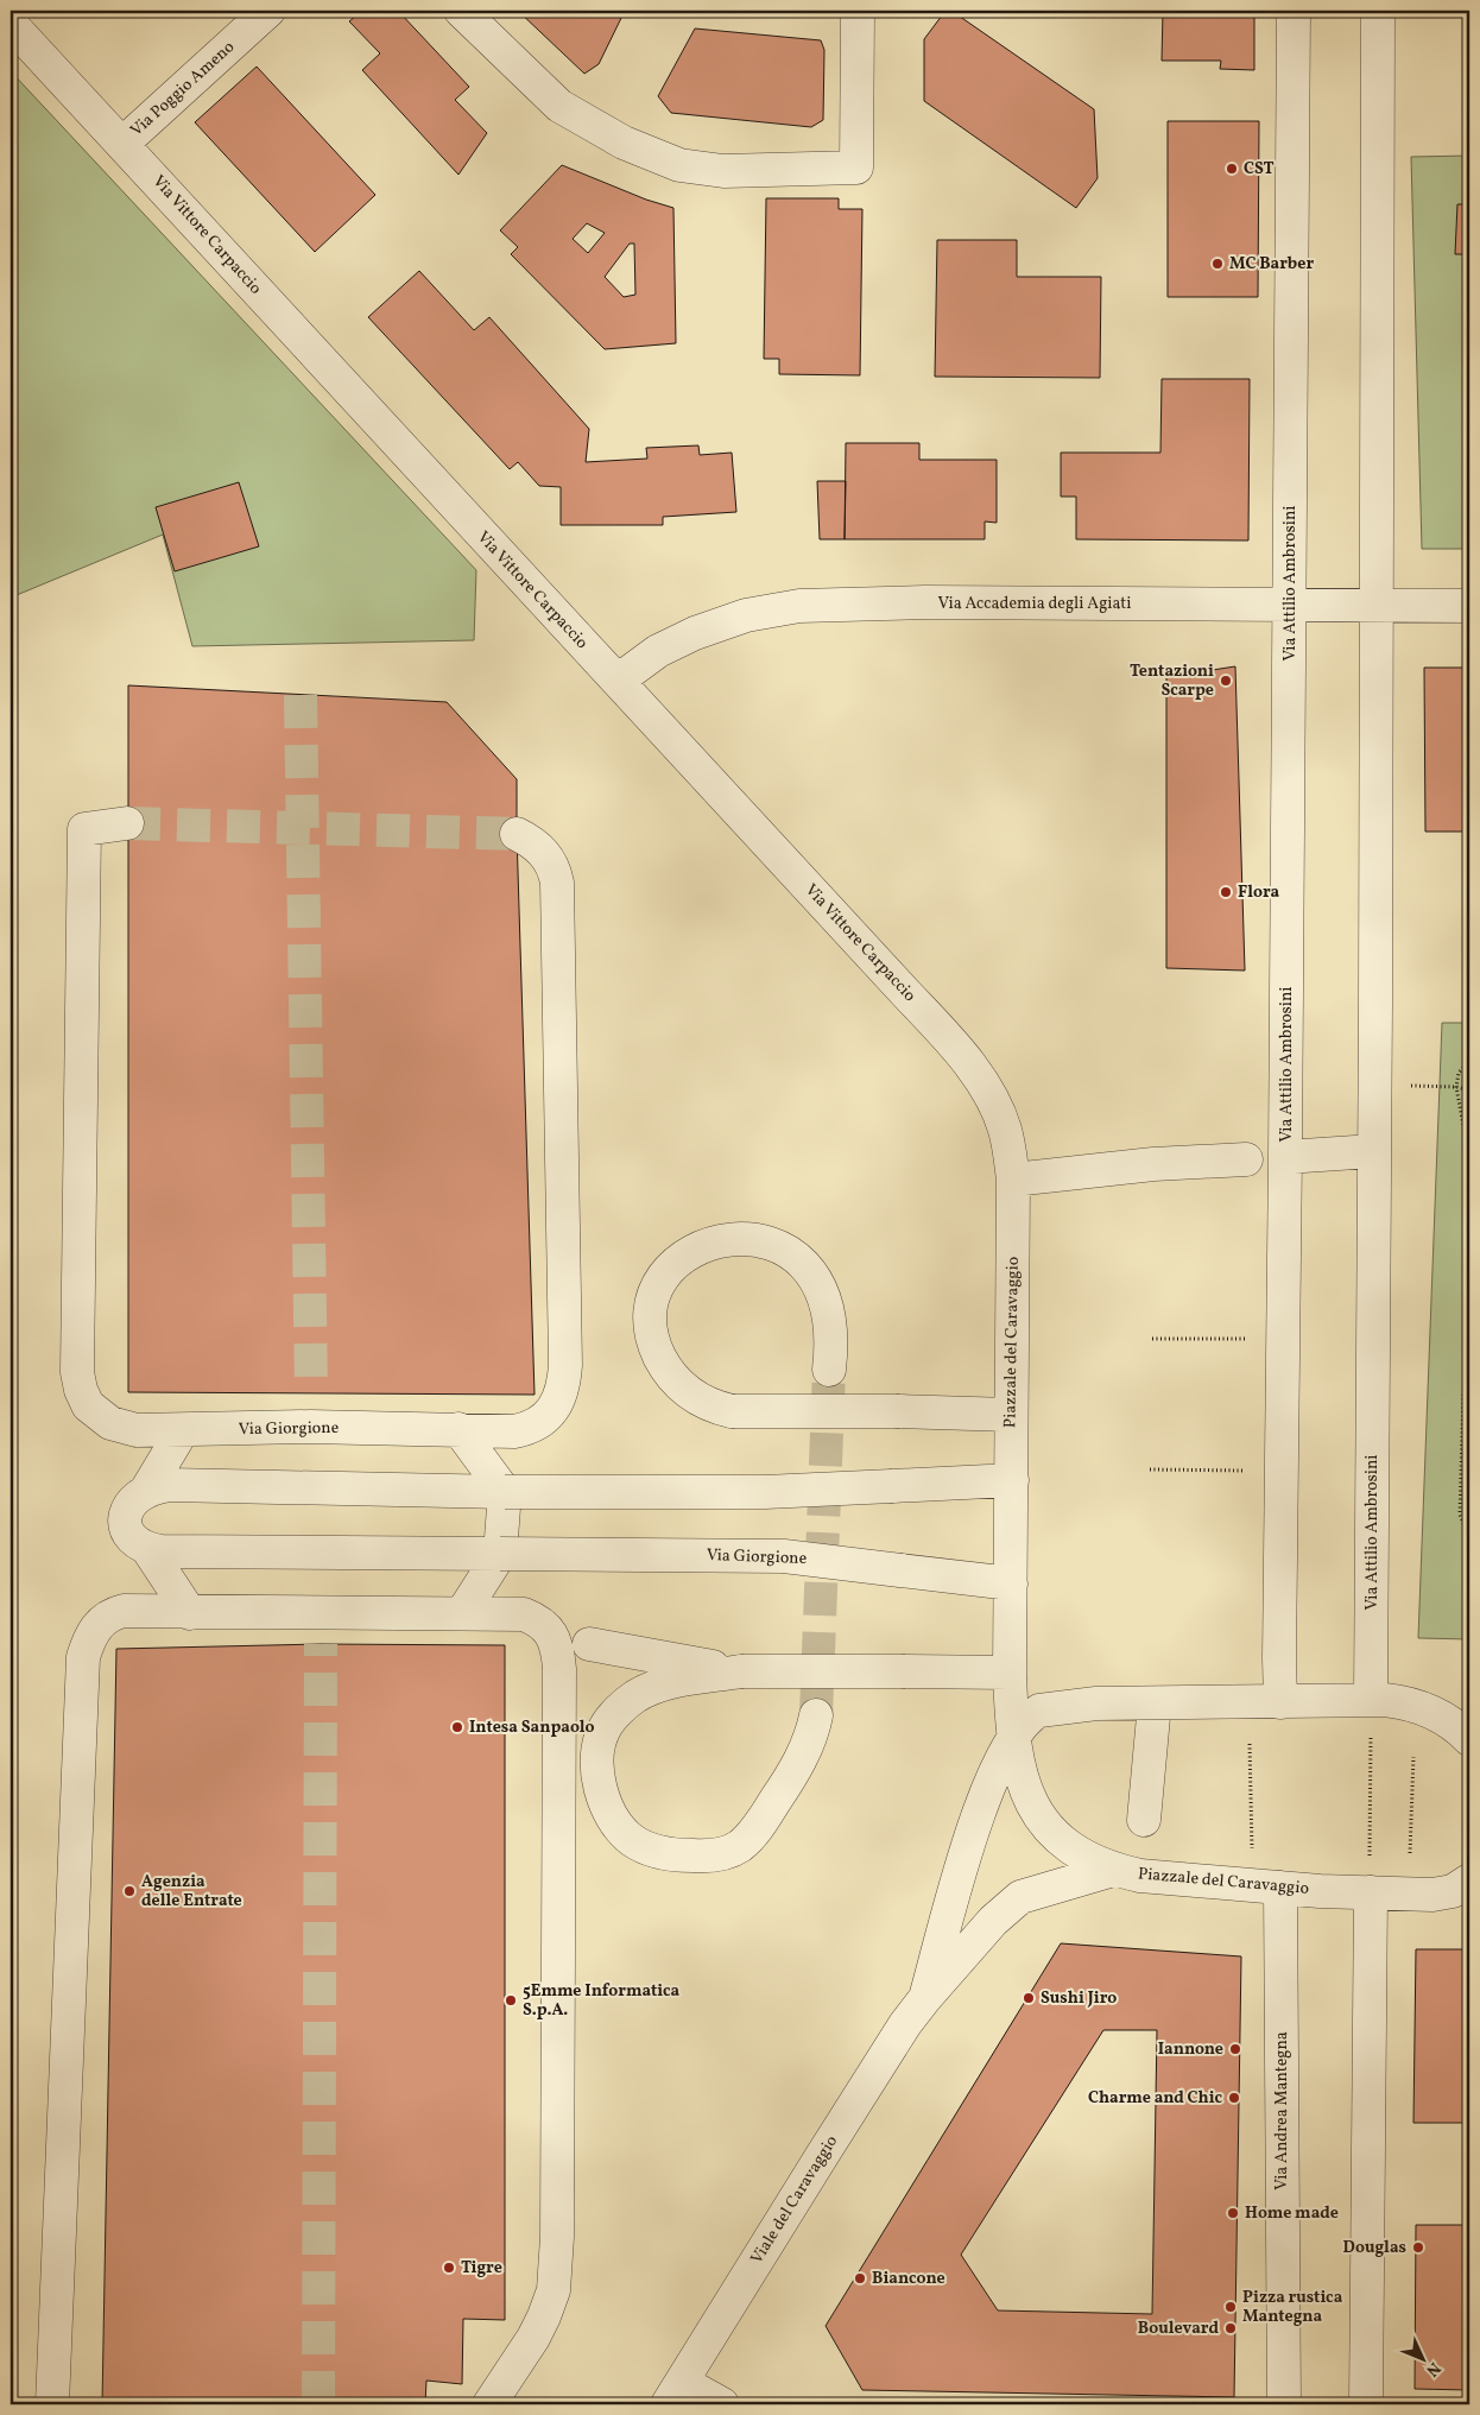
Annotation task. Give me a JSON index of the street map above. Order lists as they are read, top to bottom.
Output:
{
  "streets": {
    "street": [
      "Via Poggio Ameno",
      "Via Vittore Carpaccio",
      "Via Attilio Ambrosini",
      "Via Accademia degli Agiati",
      "Piazzale del Caravaggio",
      "Via Giorgione",
      "Via Andrea Mantegna",
      "Viale del Caravaggio"
    ]
  },
  "crossings": [
    ["Via Poggio Ameno", "Via Vittore Carpaccio"],
    ["Via Vittore Carpaccio", "Via Accademia degli Agiati"],
    ["Via Vittore Carpaccio", "Piazzale del Caravaggio"],
    ["Via Attilio Ambrosini", "Via Accademia degli Agiati"],
    ["Piazzale del Caravaggio", "Via Giorgione"],
    ["Piazzale del Caravaggio", "Via Andrea Mantegna"],
    ["Piazzale del Caravaggio", "Viale del Caravaggio"]
  ],
  "places": [
    "CST",
    "MC Barber",
    "Tentazioni Scarpe",
    "Flora",
    "Intesa Sanpaolo",
    "Agenzia delle Entrate",
    "Sushi Jiro",
    "5Emme Informatica S.p.A.",
    "Iannone",
    "Charme and Chic",
    "Home made",
    "Douglas",
    "Tigre",
    "Biancone",
    "Pizza rustica Mantegna",
    "Boulevard"
  ],
  "north": "bottom right"
}
